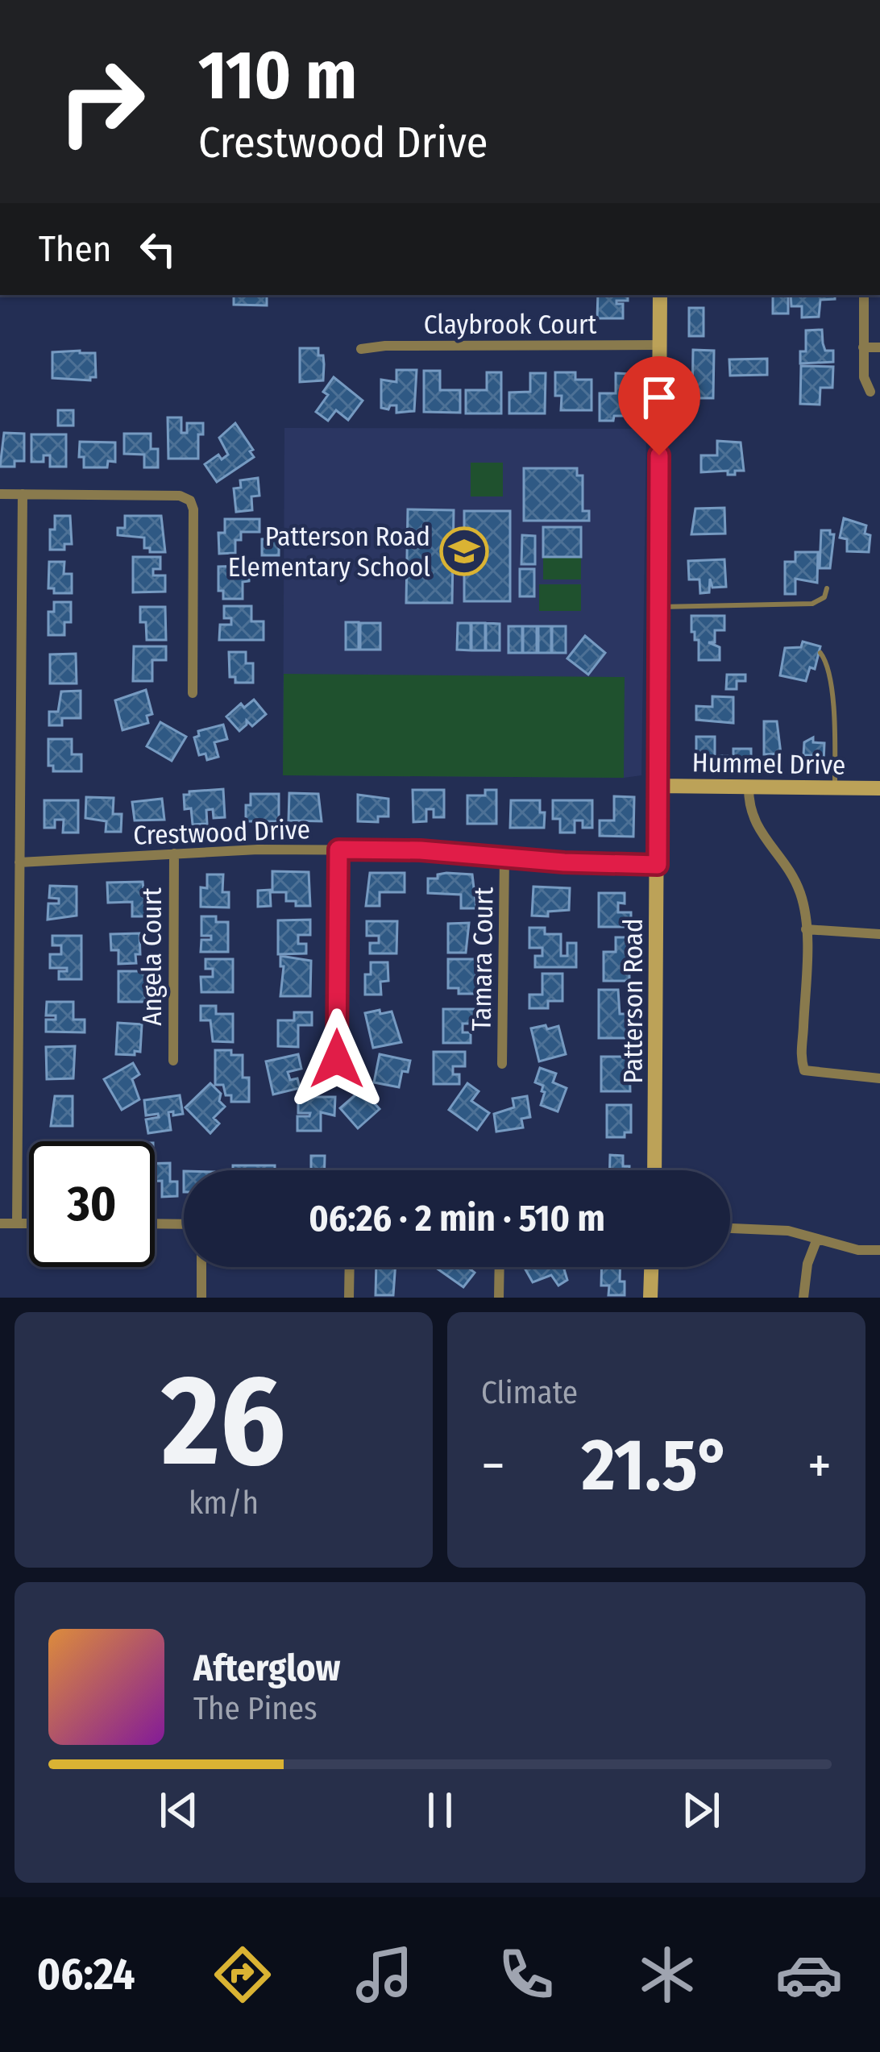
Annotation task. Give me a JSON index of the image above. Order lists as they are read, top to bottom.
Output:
{
  "streets": {
    "street": [
      "Claybrook Court",
      "Hummel Drive",
      "Crestwood Drive",
      "Angela Court",
      "Tamara Court",
      "Patterson Road"
    ]
  },
  "crossings": [
    ["Claybrook Court", "Patterson Road"],
    ["Hummel Drive", "Patterson Road"],
    ["Crestwood Drive", "Angela Court"],
    ["Crestwood Drive", "Tamara Court"],
    ["Crestwood Drive", "Patterson Road"]
  ],
  "places": {
    "school or university": ["Patterson Road Elementary School"]
  },
  "page": {
    "turn": ["110 m", "Crestwood Drive"],
    "then": "Then",
    "limit": "30",
    "trip": "06:26 · 2 min · 510 m",
    "tile": [
      ["26", "km/h"],
      "Climate"
    ],
    "heat": ["−", "21.5°", "+"],
    "song": ["Afterglow", "The Pines"],
    "tabs": "06:24"
  }
}
